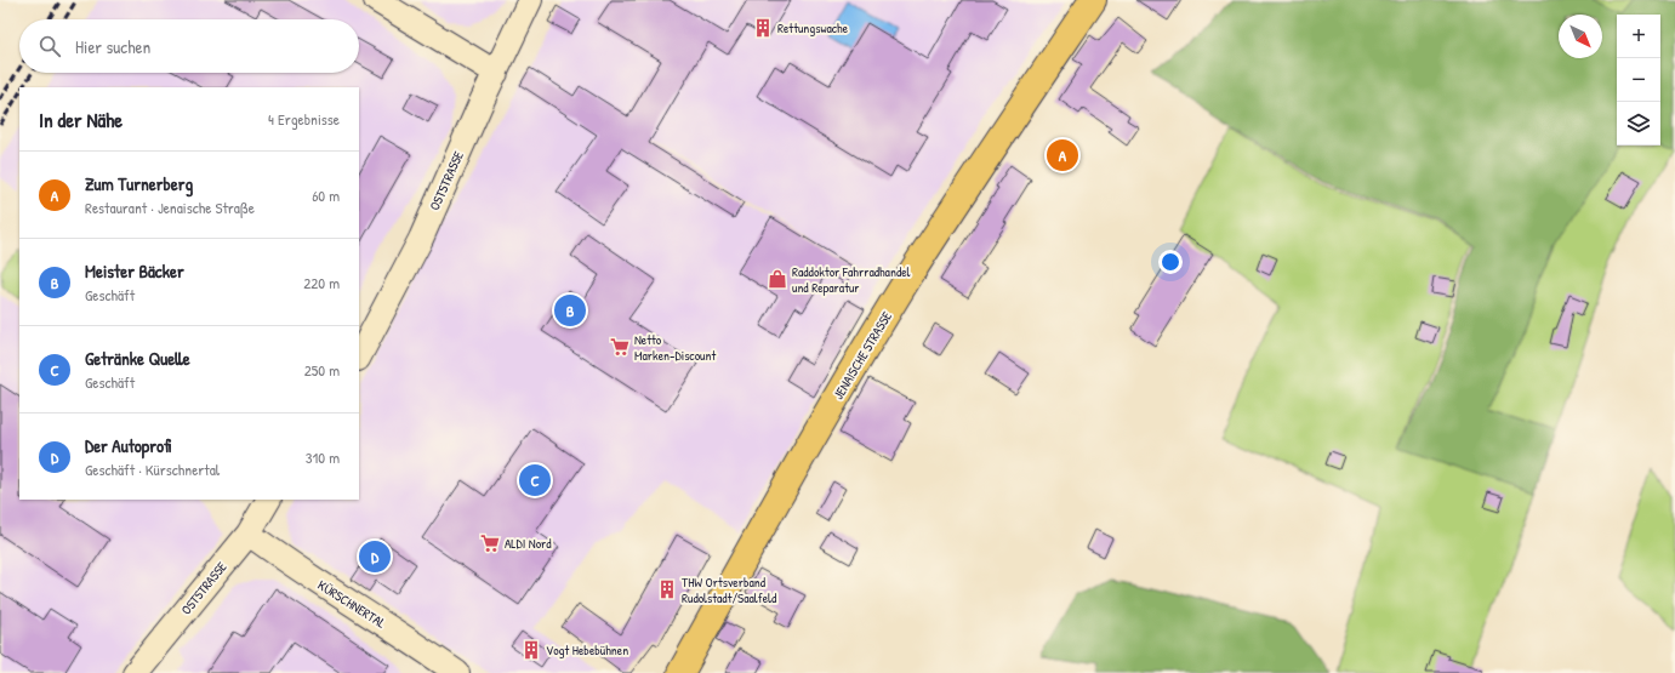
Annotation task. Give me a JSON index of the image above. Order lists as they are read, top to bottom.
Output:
{
  "streets": {
    "main road": ["JENAISCHE STRASSE"],
    "street": ["OSTSTRASSE", "KÜRSCHNERTAL"]
  },
  "crossings": [
    ["OSTSTRASSE", "KÜRSCHNERTAL"]
  ],
  "places": {
    "building": ["Rettungswache", "THW Ortsverband Rudolstadt/Saalfeld", "Vogt Hebebühnen"],
    "shop": ["Raddoktor Fahrradhandel und Reparatur"],
    "supermarket": ["Netto Marken-Discount", "ALDI Nord"]
  },
  "north": "bottom right",
  "page": {
    "map_buttons": ["+", "−"],
    "search": "Hier suchen",
    "heading": ["In der Nähe", "4 Ergebnisse"],
    "pins": [
      "A",
      "B",
      "C",
      "D"
    ],
    "list": [
      {
        "mark": "A",
        "name": "Zum Turnerberg",
        "note": "Restaurant · Jenaische Straße",
        "value": "60 m"
      },
      {
        "mark": "B",
        "name": "Meister Bäcker",
        "note": "Geschäft",
        "value": "220 m"
      },
      {
        "mark": "C",
        "name": "Getränke Quelle",
        "note": "Geschäft",
        "value": "250 m"
      },
      {
        "mark": "D",
        "name": "Der Autoprofi",
        "note": "Geschäft · Kürschnertal",
        "value": "310 m"
      }
    ]
  }
}
